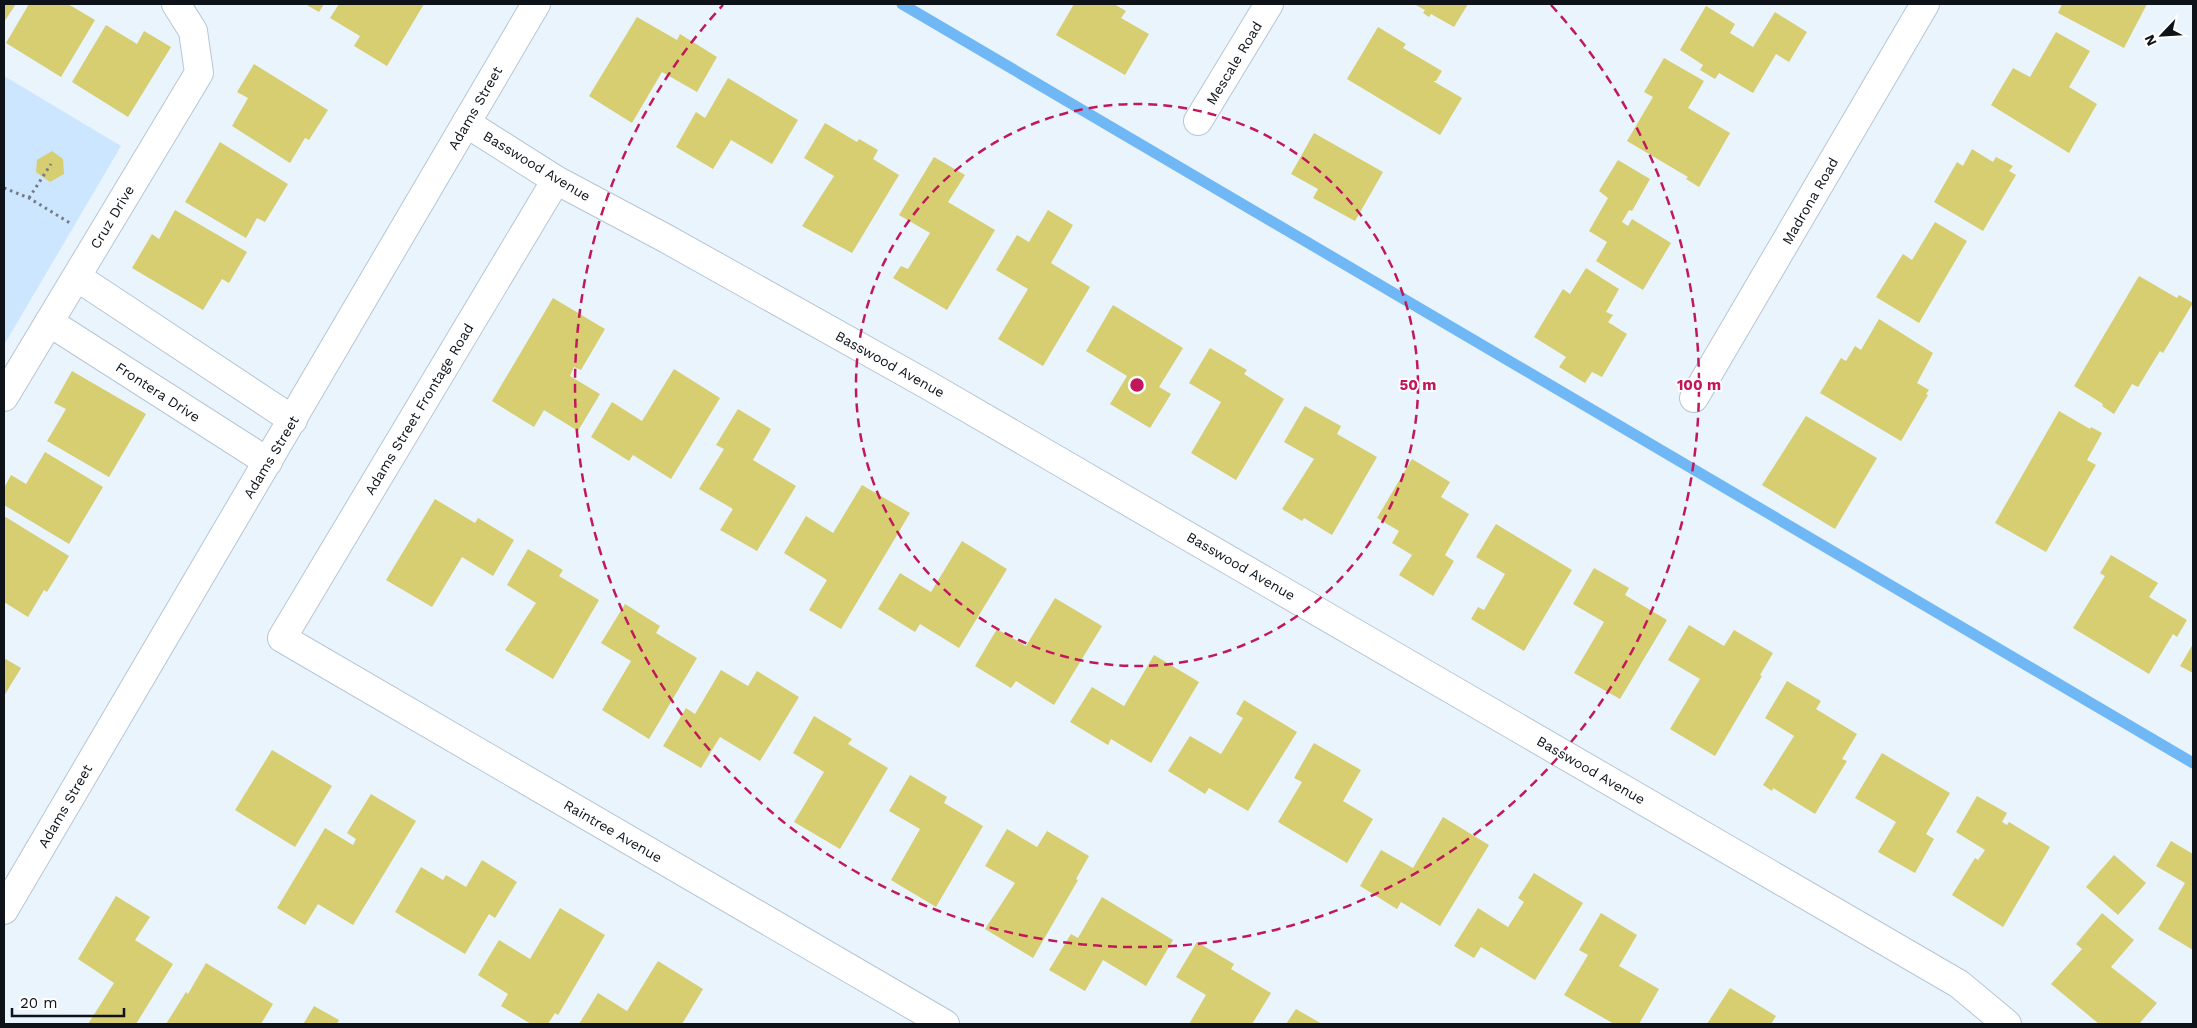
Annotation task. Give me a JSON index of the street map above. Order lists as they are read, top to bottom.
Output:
{
  "streets": {
    "street": [
      "Mescale Road",
      "Adams Street",
      "Basswood Avenue",
      "Madrona Road",
      "Cruz Drive",
      "Frontera Drive",
      "Adams Street Frontage Road",
      "Raintree Avenue"
    ]
  },
  "crossings": [
    ["Adams Street", "Basswood Avenue"],
    ["Adams Street", "Frontera Drive"],
    ["Basswood Avenue", "Adams Street Frontage Road"],
    ["Cruz Drive", "Frontera Drive"],
    ["Adams Street Frontage Road", "Raintree Avenue"]
  ],
  "scale_bar": "20 m",
  "north": "bottom left",
  "rings": ["50 m", "100 m"]
}
